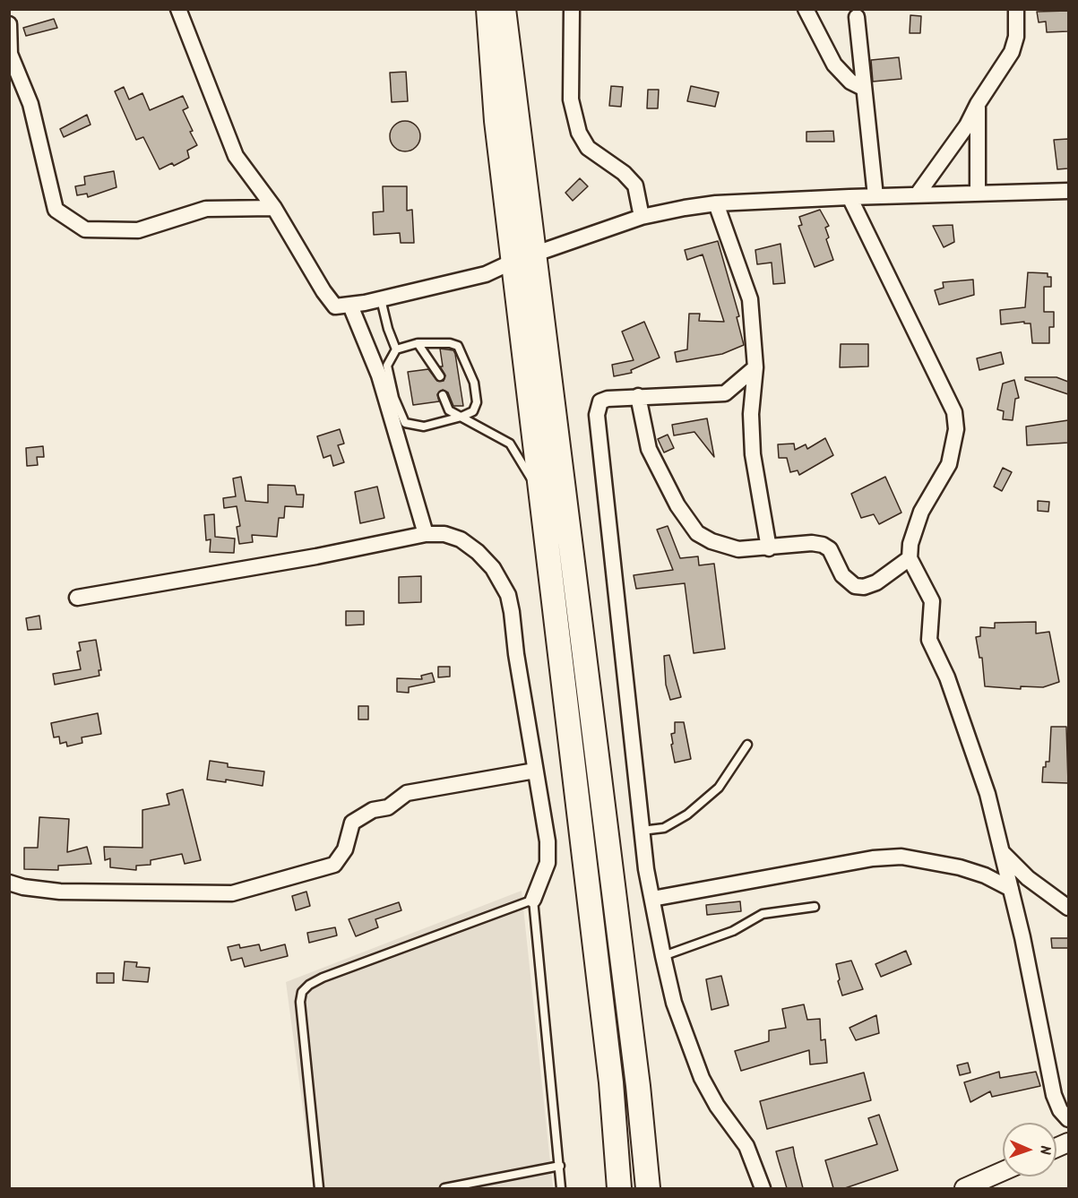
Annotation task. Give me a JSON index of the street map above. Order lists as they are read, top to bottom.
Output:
{
  "north": "right"
}
